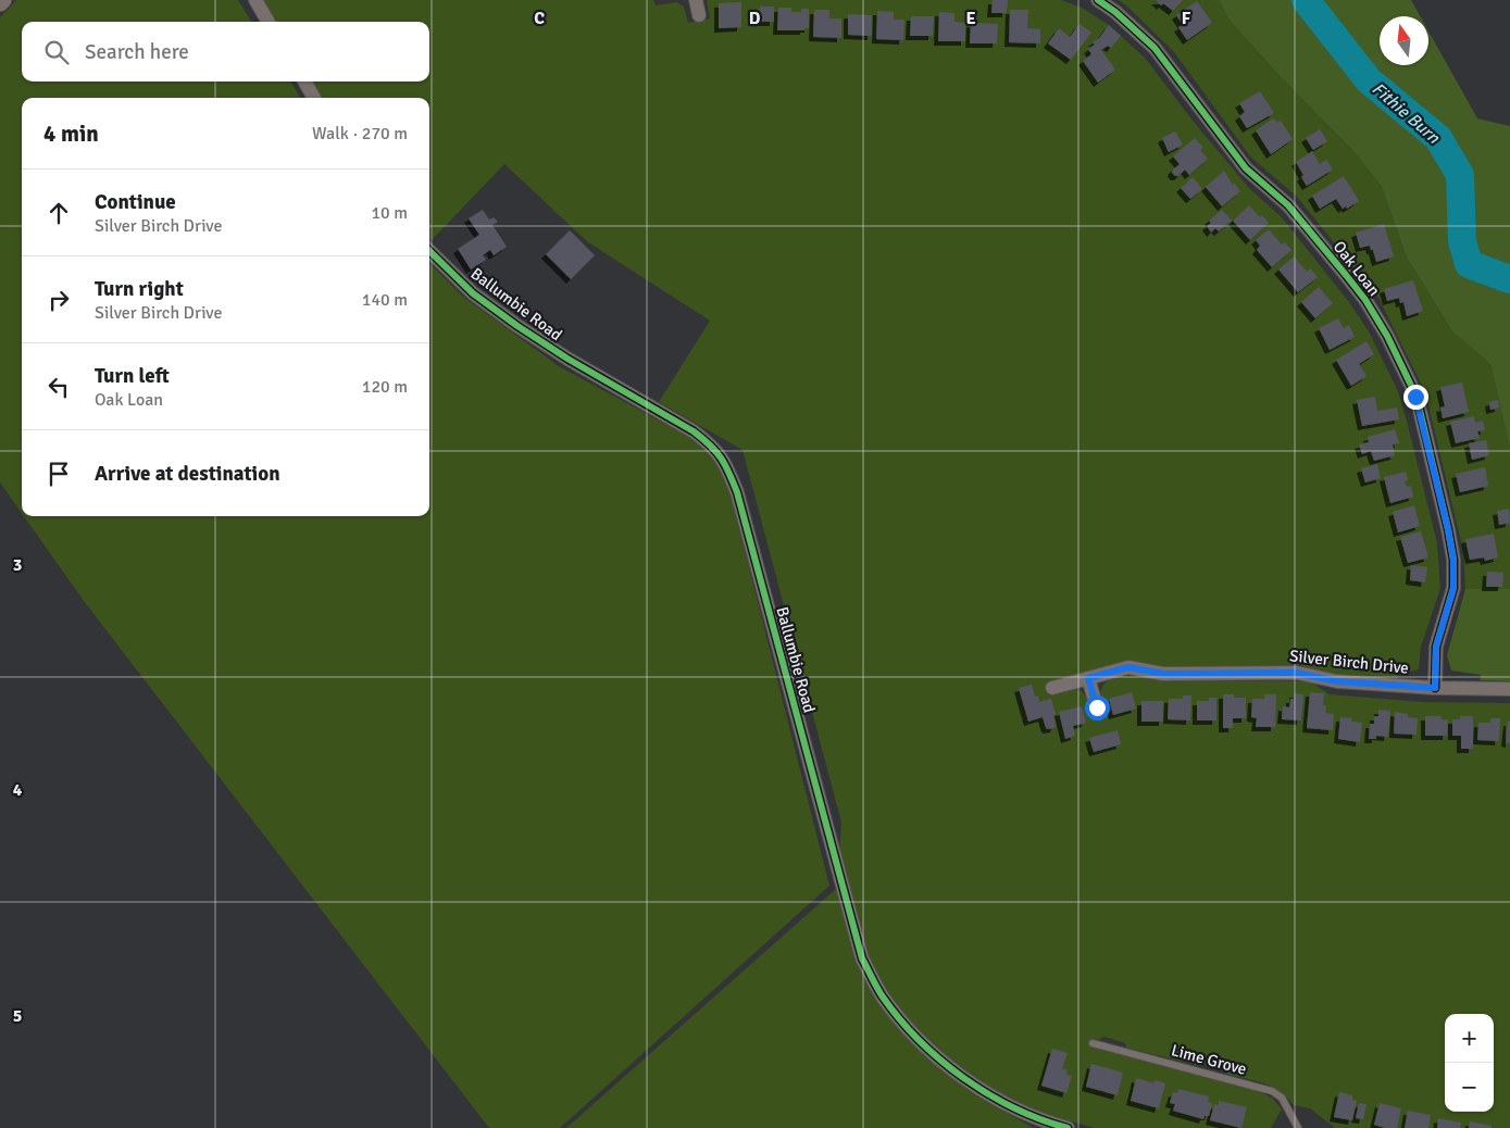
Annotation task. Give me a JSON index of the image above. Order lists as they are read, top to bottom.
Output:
{
  "streets": {
    "street": ["Oak Loan", "Ballumbie Road", "Silver Birch Drive"],
    "lane": ["Lime Grove"]
  },
  "crossings": [
    ["Oak Loan", "Silver Birch Drive"]
  ],
  "water": ["Fithie Burn"],
  "north": "top",
  "page": {
    "search": "Search here",
    "heading": ["4 min", "Walk · 270 m"],
    "list": [
      ["Continue", "Silver Birch Drive", "10 m"],
      ["Turn right", "Silver Birch Drive", "140 m"],
      ["Turn left", "Oak Loan", "120 m"],
      "Arrive at destination"
    ],
    "map_buttons": ["+", "−"]
  },
  "grid": {
    "columns": [
      "C",
      "D",
      "E",
      "F"
    ],
    "rows": ["3", "4", "5"]
  }
}
